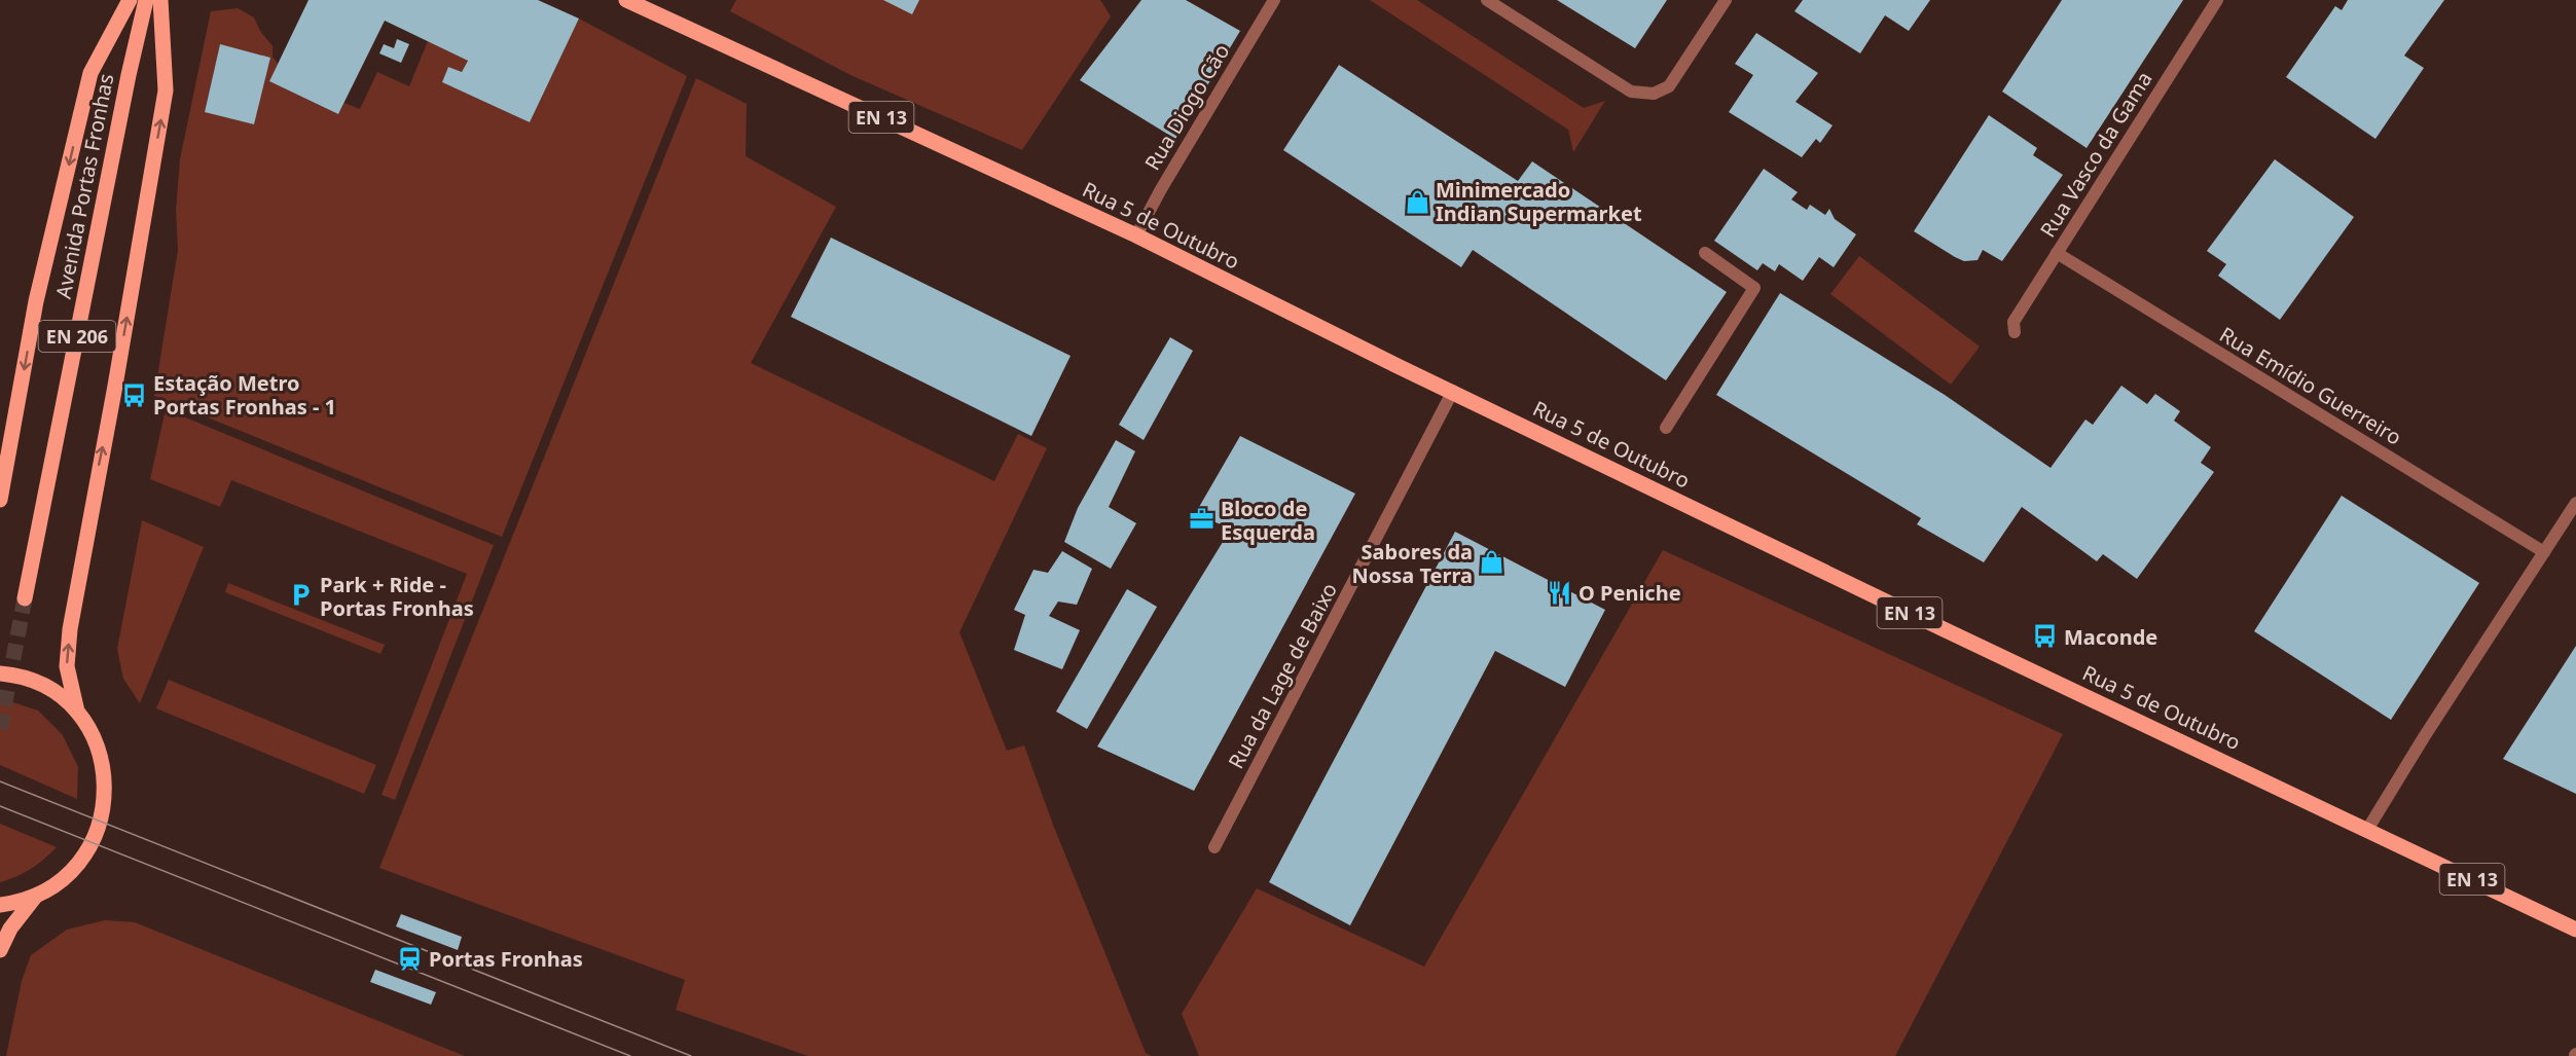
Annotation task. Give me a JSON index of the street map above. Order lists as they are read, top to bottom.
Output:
{
  "streets": {
    "main road": [
      "EN 13",
      "Avenida Portas Fronhas",
      "Rua 5 de Outubro",
      "EN 206"
    ],
    "street": [
      "Rua Diogo Cão",
      "Rua Vasco da Gama",
      "Rua Emídio Guerreiro",
      "Rua da Lage de Baixo"
    ]
  },
  "crossings": [
    ["Rua Diogo Cão", "Rua 5 de Outubro"],
    ["Rua Vasco da Gama", "Rua Emídio Guerreiro"],
    ["Rua 5 de Outubro", "Rua da Lage de Baixo"]
  ],
  "places": {
    "shop": ["Minimercado Indian Supermarket", "Sabores da Nossa Terra"],
    "bus stop": ["Estação Metro Portas Fronhas - 1", "Maconde"],
    "office": ["Bloco de Esquerda"],
    "restaurant": ["O Peniche"],
    "parking": ["Park + Ride - Portas Fronhas"],
    "station": ["Portas Fronhas"]
  }
}
